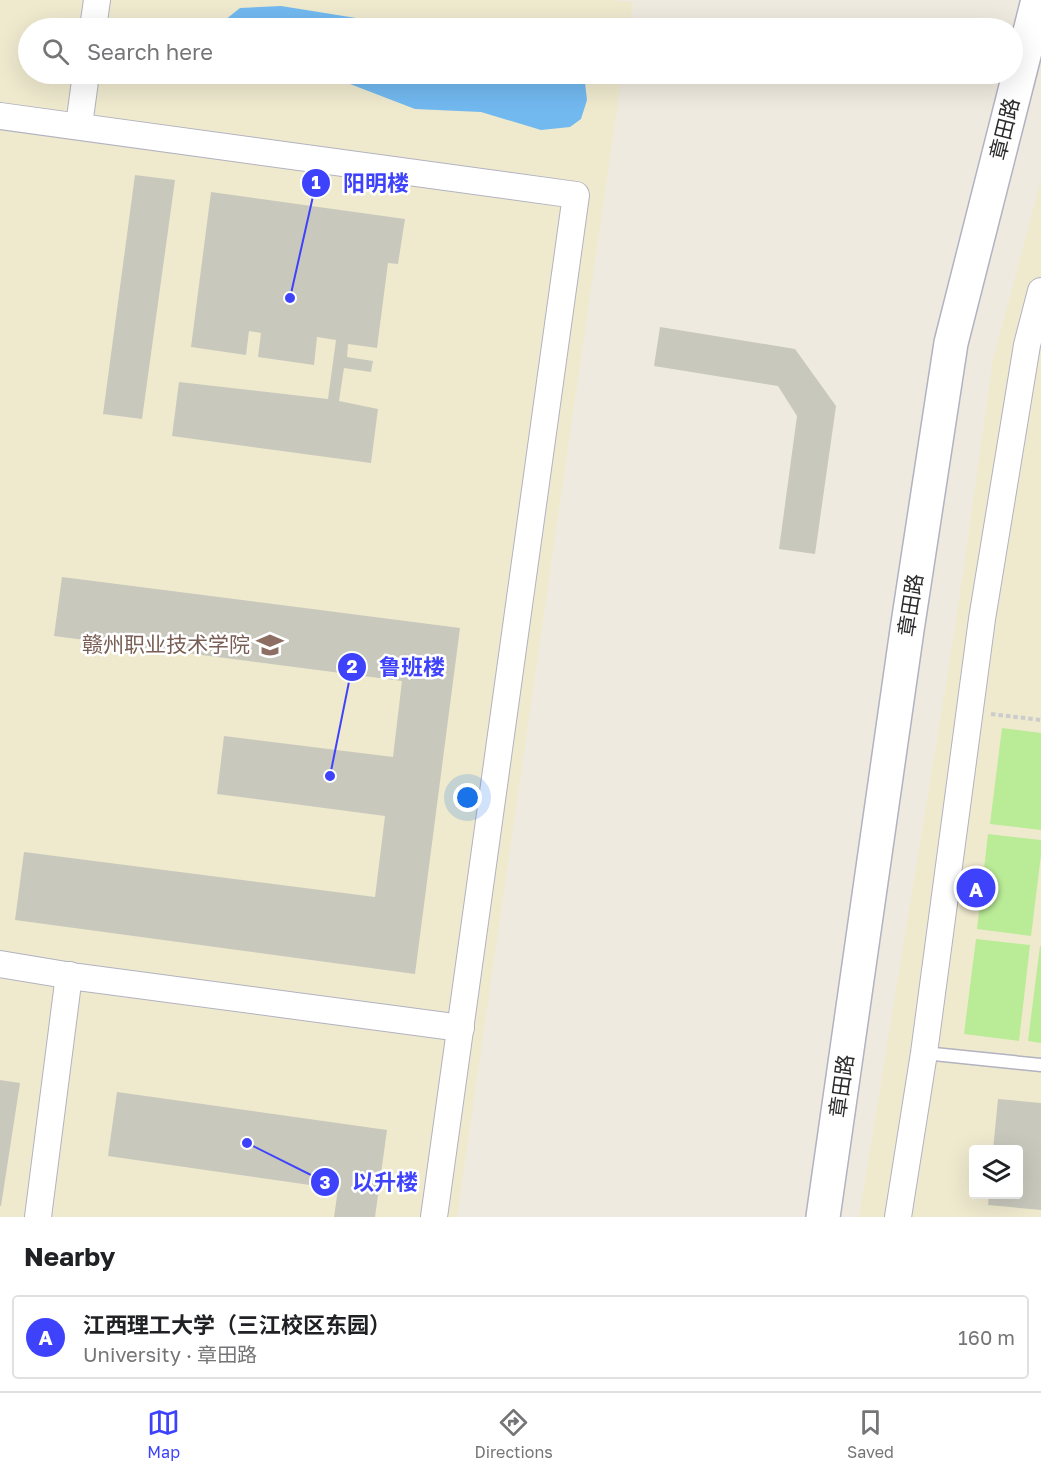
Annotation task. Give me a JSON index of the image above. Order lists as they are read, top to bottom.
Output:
{
  "streets": {
    "main road": ["章田路"]
  },
  "places": {
    "other": ["阳明楼", "鲁班楼", "以升楼"],
    "school or university": ["赣州职业技术学院"]
  },
  "page": {
    "search": "Search here",
    "pins": "A",
    "heading": "Nearby",
    "list": [
      {
        "mark": "A",
        "name": "江西理工大学（三江校区东园）",
        "note": "University · 章田路",
        "value": "160 m"
      }
    ],
    "nav": ["Map", "Directions", "Saved"]
  }
}
